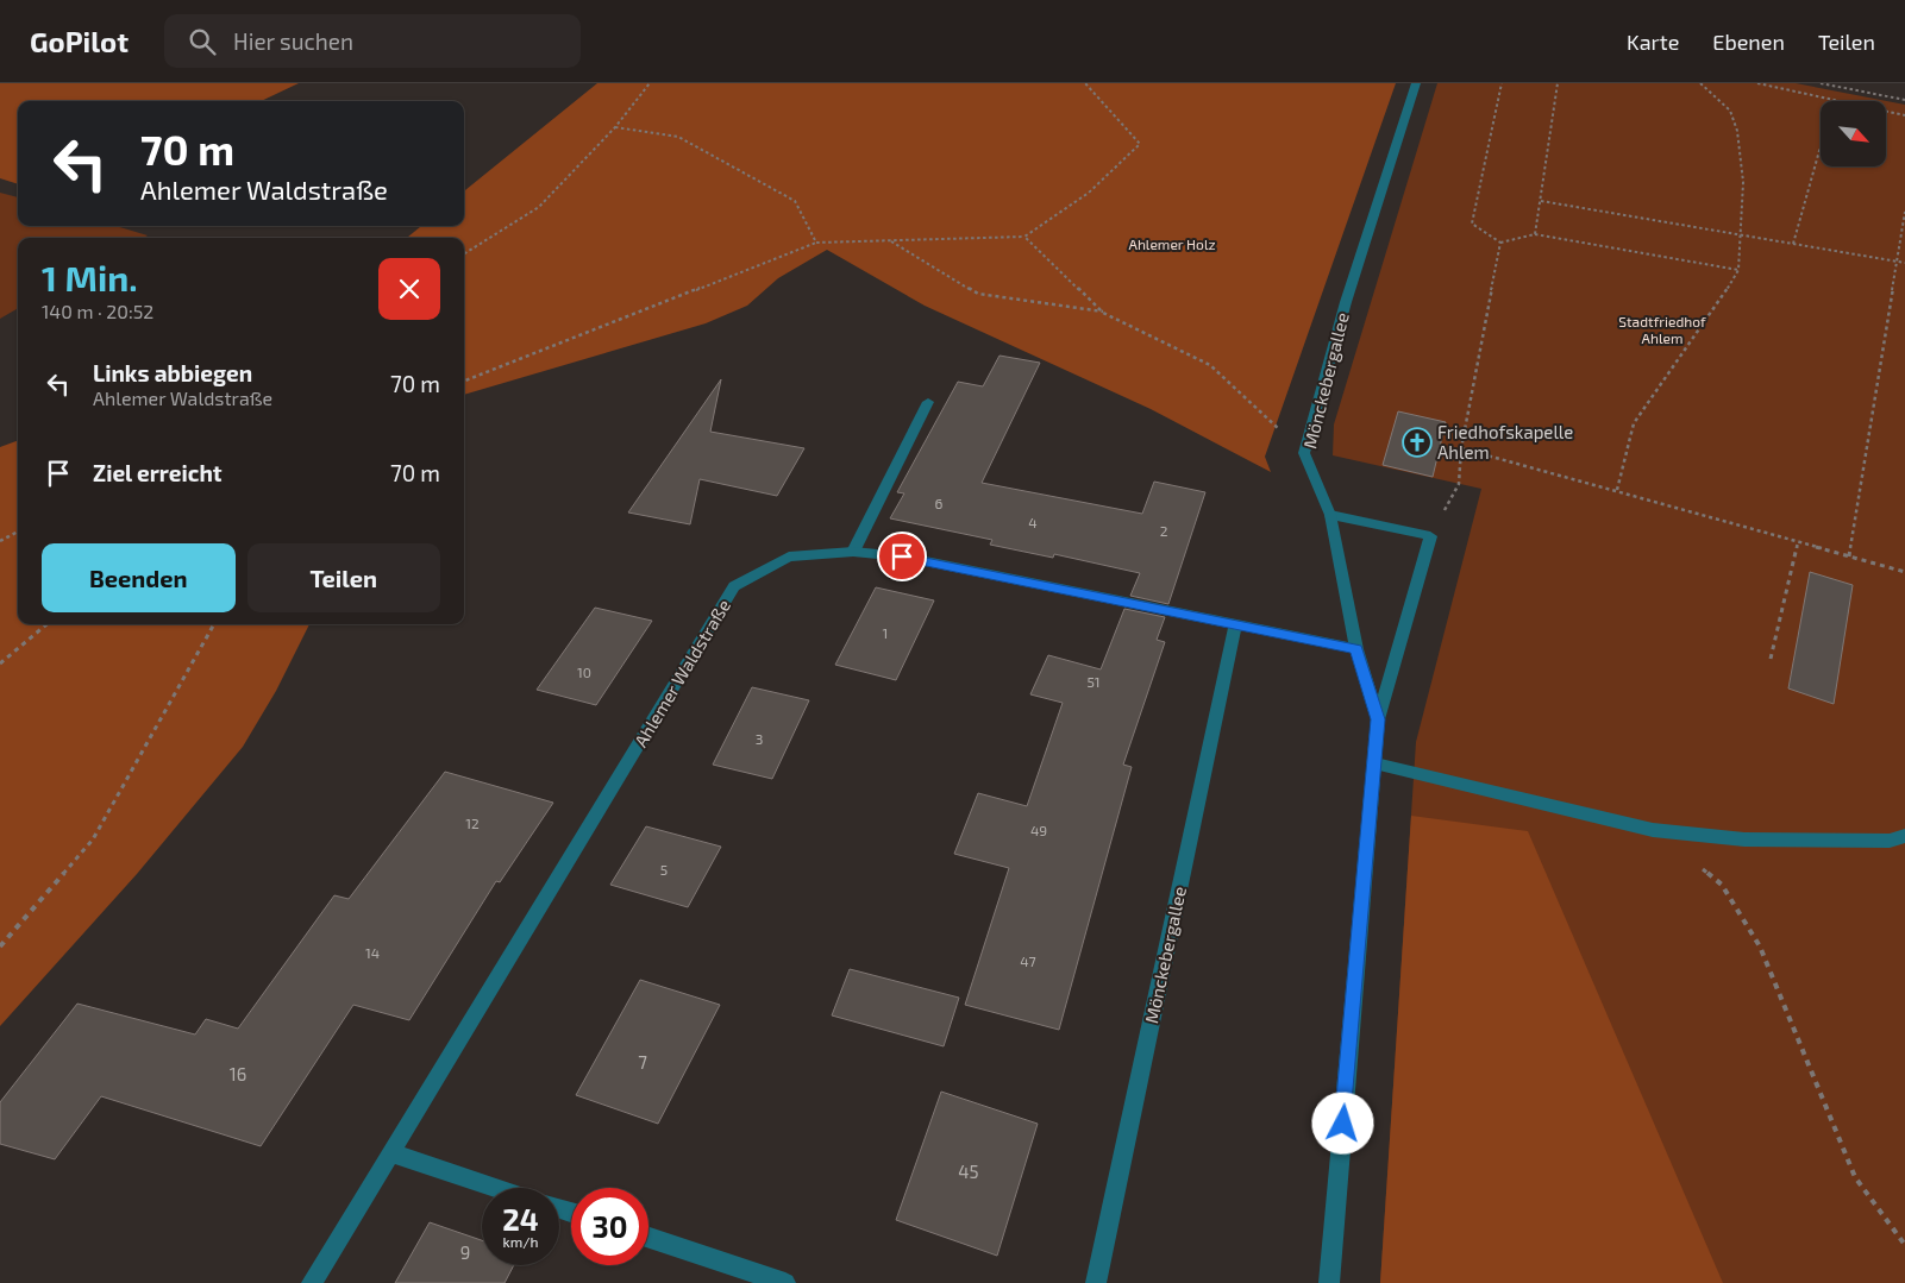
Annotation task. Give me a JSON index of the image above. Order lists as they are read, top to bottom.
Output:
{
  "streets": {
    "street": ["Mönckebergallee", "Ahlemer Waldstraße"]
  },
  "crossings": [
    ["Mönckebergallee", "Ahlemer Waldstraße"]
  ],
  "parks": ["Ahlemer Holz", "Stadtfriedhof Ahlem"],
  "places": {
    "church": ["Friedhofskapelle Ahlem"]
  },
  "house_numbers": [
    "6",
    "4",
    "2",
    "1",
    "10",
    "51",
    "3",
    "12",
    "49",
    "5",
    "14",
    "47",
    "7",
    "16",
    "45",
    "9"
  ],
  "north": "bottom right",
  "page": {
    "header": "GoPilot",
    "search": "Hier suchen",
    "nav": ["Karte", "Ebenen", "Teilen"],
    "turn": ["70 m", "Ahlemer Waldstraße"],
    "heading": ["1 Min.", "140 m · 20:52"],
    "list": [
      {
        "name": "Links abbiegen",
        "note": "Ahlemer Waldstraße",
        "value": "70 m"
      },
      {
        "name": "Ziel erreicht",
        "value": "70 m"
      }
    ],
    "buttons": ["Beenden", "Teilen"],
    "speed": "24 km/h",
    "limit": "30"
  }
}
